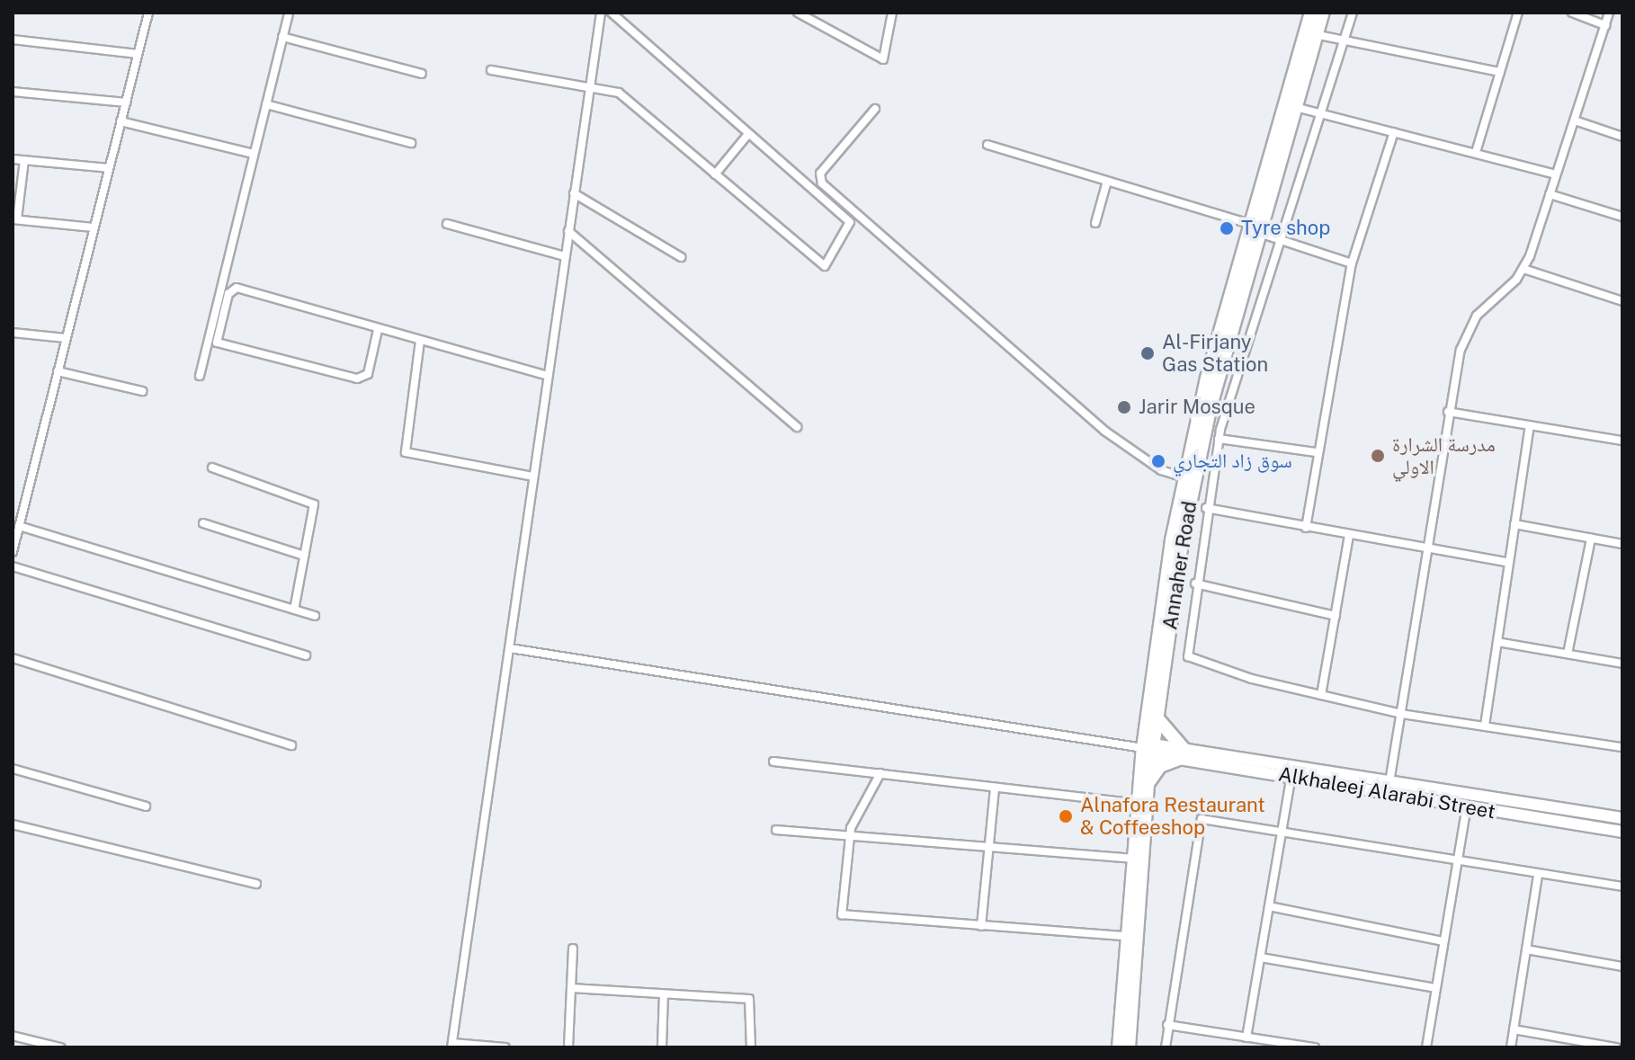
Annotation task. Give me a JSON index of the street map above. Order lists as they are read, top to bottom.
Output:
{
  "streets": {
    "main road": ["Annaher Road", "Alkhaleej Alarabi Street"]
  },
  "crossings": [
    ["Annaher Road", "Alkhaleej Alarabi Street"]
  ],
  "places": [
    "Tyre shop",
    "Al-Firjany Gas Station",
    "Jarir Mosque",
    "مدرسة الشرارة الاولي",
    "سوق زاد التجاري",
    "Alnafora Restaurant & Coffeeshop"
  ]
}
